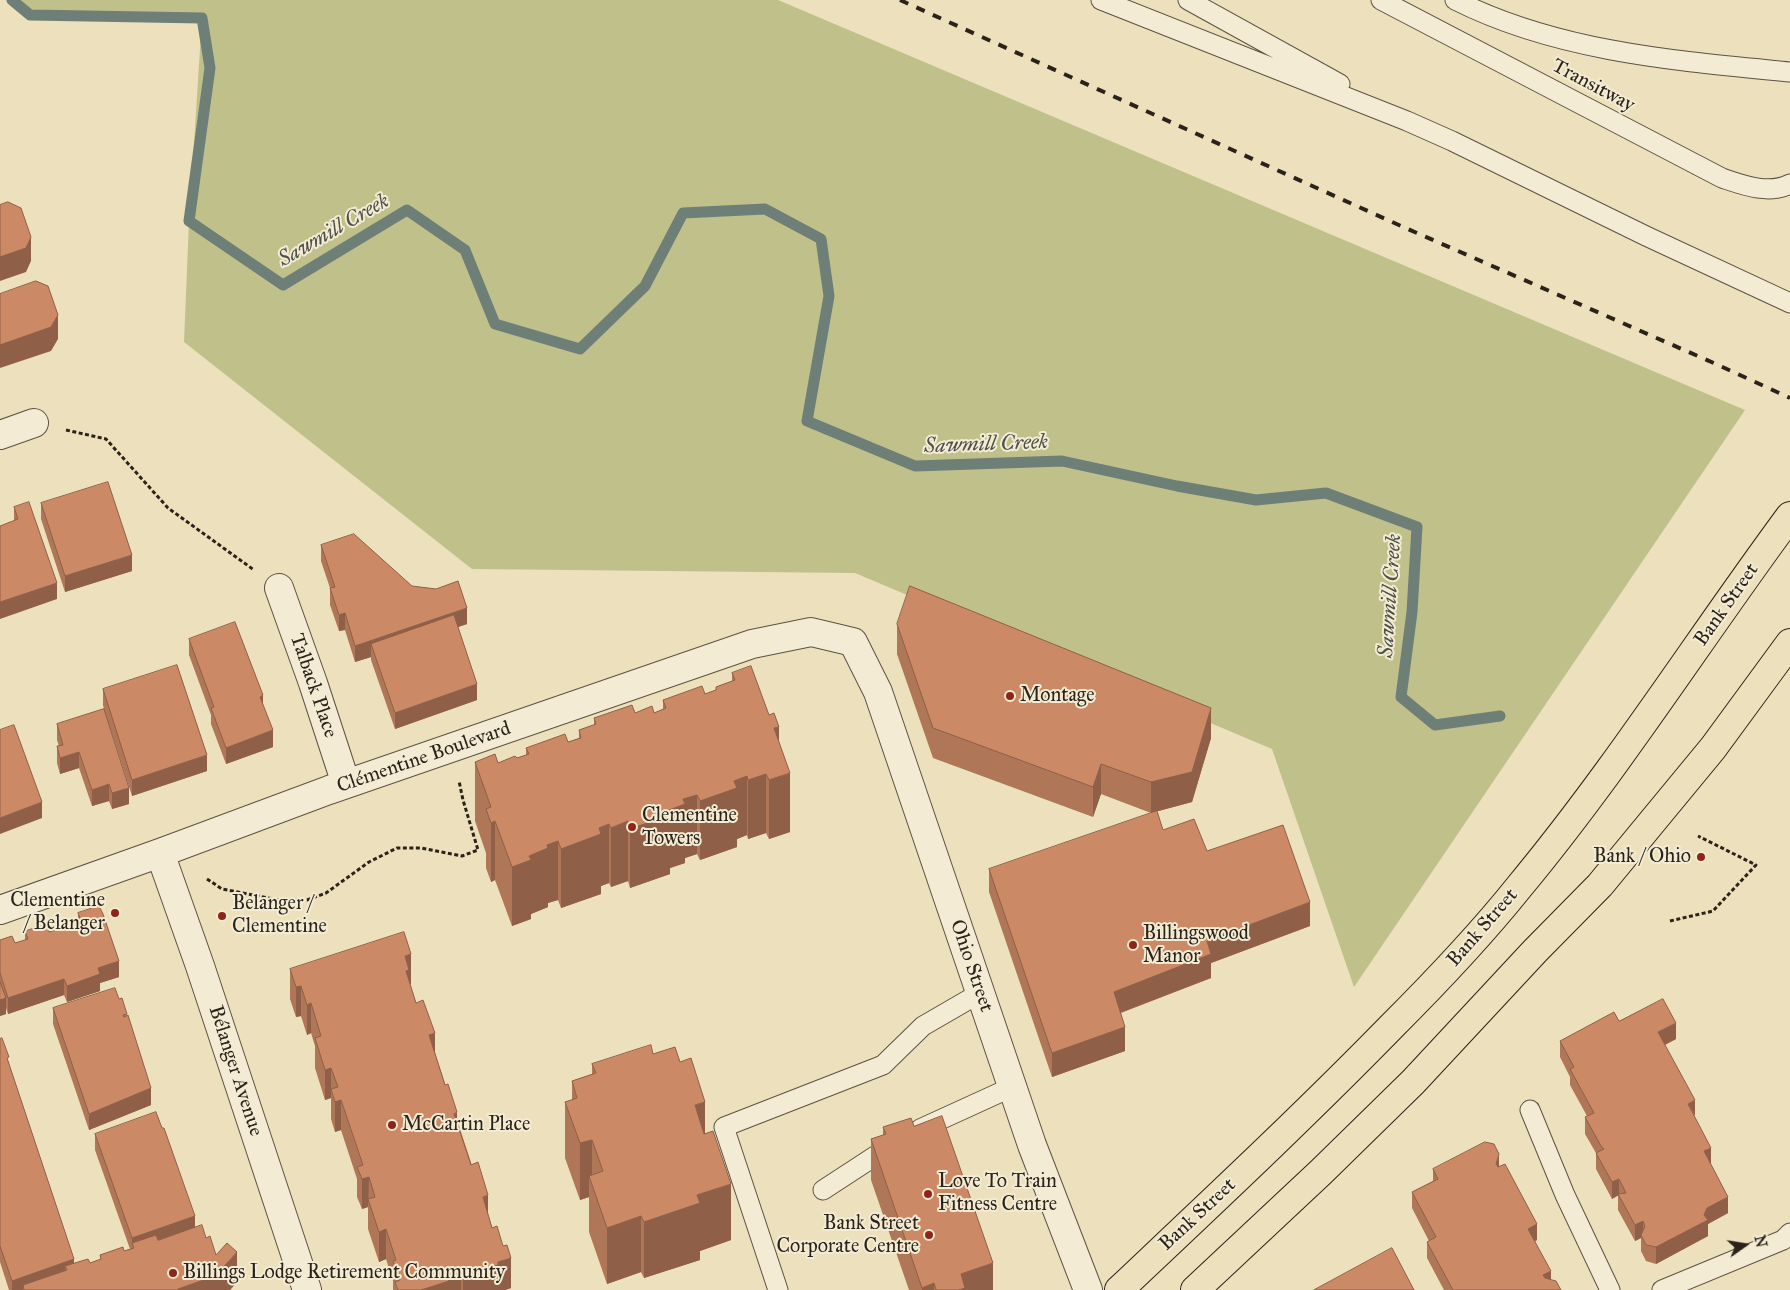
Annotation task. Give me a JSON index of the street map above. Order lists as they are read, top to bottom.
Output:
{
  "streets": {
    "main road": ["Bank Street"],
    "street": [
      "Talback Place",
      "Clémentine Boulevard",
      "Ohio Street",
      "Bélanger Avenue"
    ],
    "lane": ["Transitway"]
  },
  "crossings": [
    ["Talback Place", "Clémentine Boulevard"],
    ["Clémentine Boulevard", "Ohio Street"],
    ["Clémentine Boulevard", "Bélanger Avenue"]
  ],
  "water": ["Sawmill Creek"],
  "places": [
    "Montage",
    "Clementine Towers",
    "Bank / Ohio",
    "Clementine / Belanger",
    "Belanger / Clementine",
    "Billingswood Manor",
    "McCartin Place",
    "Love To Train Fitness Centre",
    "Bank Street Corporate Centre",
    "Billings Lodge Retirement Community"
  ],
  "north": "right"
}
